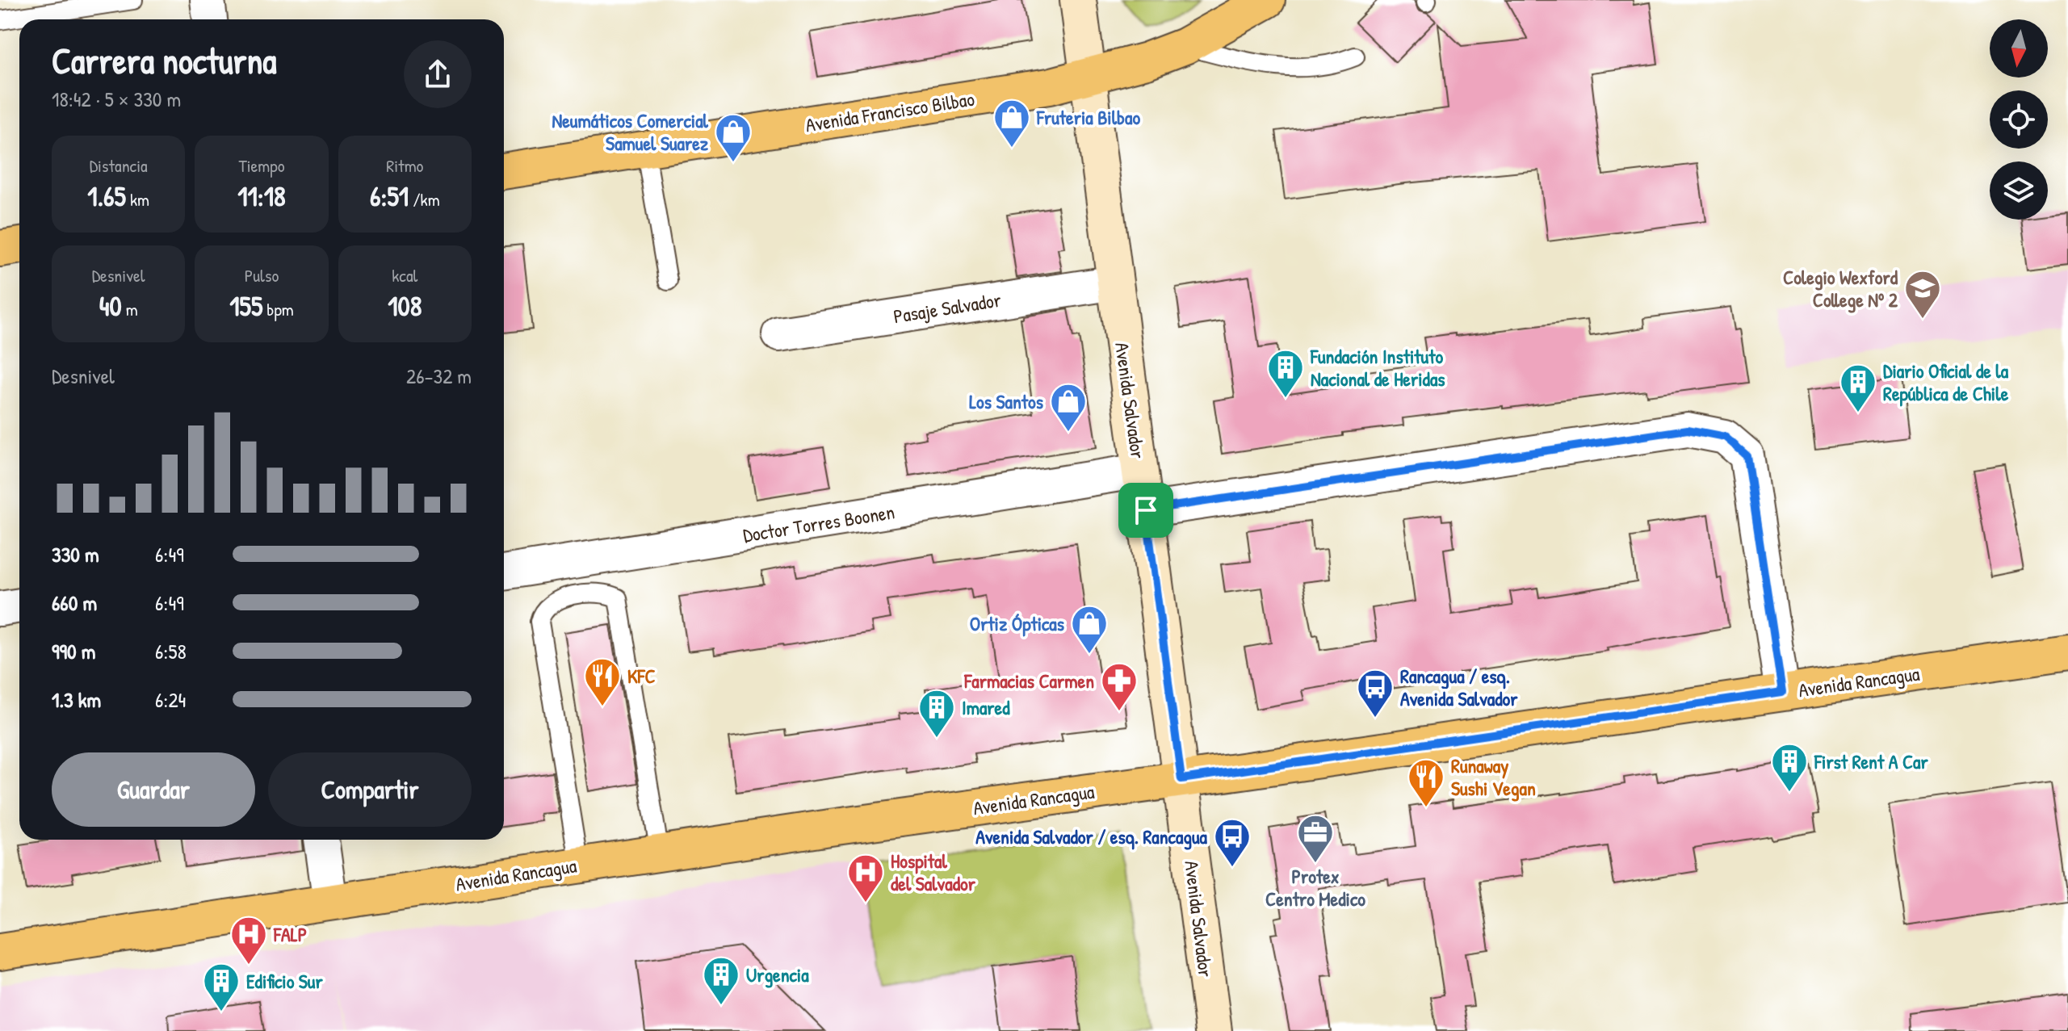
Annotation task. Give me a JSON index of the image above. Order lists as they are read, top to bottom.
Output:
{
  "streets": {
    "main road": ["Avenida Francisco Bilbao", "Avenida Salvador", "Avenida Rancagua"],
    "street": ["Pasaje Salvador", "Doctor Torres Boonen"]
  },
  "crossings": [
    ["Avenida Francisco Bilbao", "Avenida Salvador"],
    ["Pasaje Salvador", "Avenida Salvador"],
    ["Avenida Salvador", "Doctor Torres Boonen"],
    ["Avenida Salvador", "Avenida Rancagua"]
  ],
  "places": {
    "shop": [
      "Fruteria Bilbao",
      "Neumáticos Comercial Samuel Suarez",
      "Los Santos",
      "Ortiz Ópticas"
    ],
    "school or university": ["Colegio Wexford College Nº 2"],
    "building": [
      "Fundación Instituto Nacional de Heridas",
      "Diario Oficial de la República de Chile",
      "Imared",
      "First Rent A Car",
      "Urgencia",
      "Edificio Sur"
    ],
    "restaurant": ["KFC", "Runaway Sushi Vegan"],
    "pharmacy": ["Farmacias Carmen"],
    "bus stop": ["Rancagua / esq. Avenida Salvador", "Avenida Salvador / esq. Rancagua"],
    "office": ["Protex Centro Medico"],
    "hospital": ["Hospital del Salvador", "FALP"]
  },
  "north": "bottom",
  "page": {
    "heading": ["Carrera nocturna", "18:42 · 5 × 330 m"],
    "stats": [
      ["Distancia", "1.65 km"],
      ["Tiempo", "11:18"],
      ["Ritmo", "6:51 /km"],
      ["Desnivel", "40 m"],
      ["Pulso", "155 bpm"],
      ["kcal", "108"]
    ],
    "chart": ["Desnivel", "26–32 m"],
    "list": [
      {
        "name": "330 m",
        "note": "6:49"
      },
      {
        "name": "660 m",
        "note": "6:49"
      },
      {
        "name": "990 m",
        "note": "6:58"
      },
      {
        "name": "1.3 km",
        "note": "6:24"
      }
    ],
    "buttons": ["Guardar", "Compartir"]
  }
}
